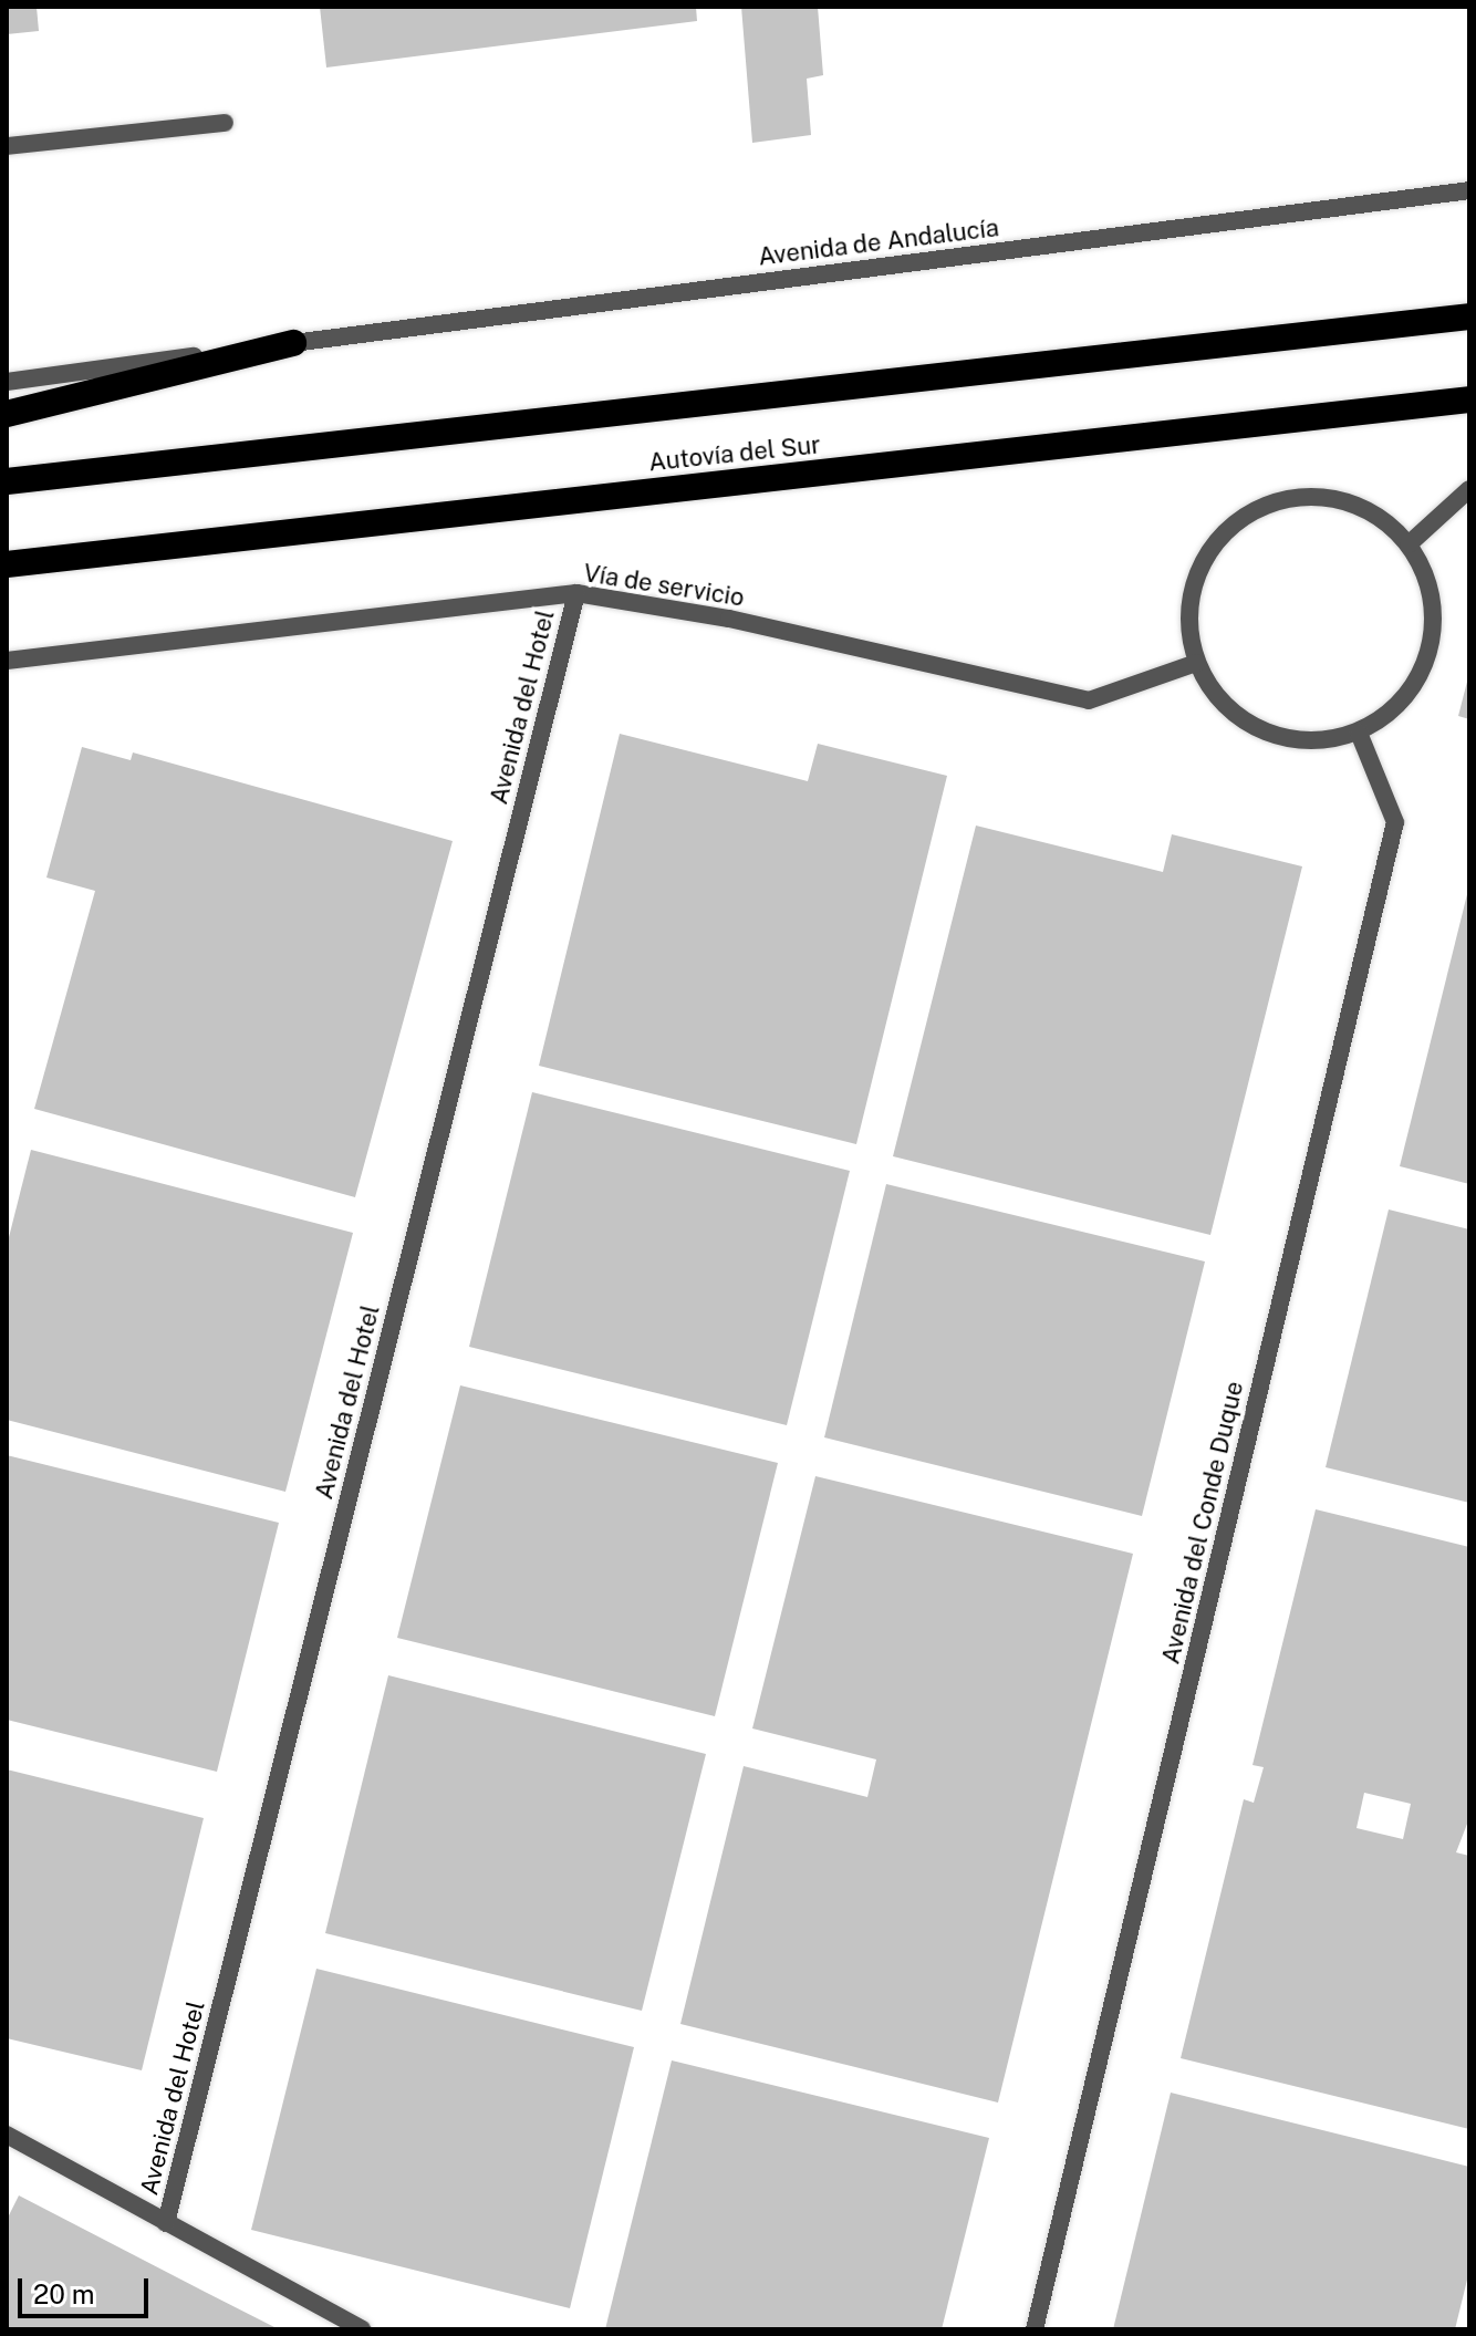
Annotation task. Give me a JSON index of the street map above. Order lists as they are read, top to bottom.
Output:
{
  "streets": {
    "highway": ["Autovía del Sur"],
    "street": [
      "Avenida de Andalucía",
      "Vía de servicio",
      "Avenida del Hotel",
      "Avenida del Conde Duque"
    ]
  },
  "crossings": [
    ["Vía de servicio", "Avenida del Hotel"],
    ["Vía de servicio", "Avenida del Conde Duque"]
  ],
  "scale_bar": "20 m"
}
